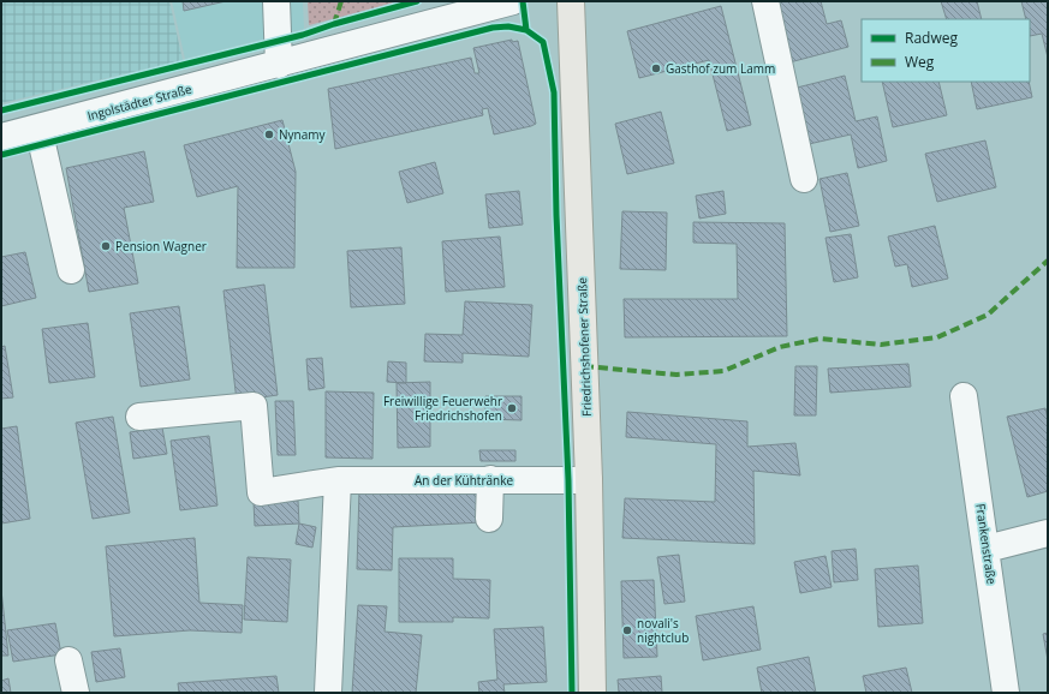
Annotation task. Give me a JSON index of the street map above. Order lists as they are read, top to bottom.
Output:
{
  "streets": {
    "main road": ["Friedrichshofener Straße"],
    "street": ["Ingolstädter Straße", "An der Kühtränke", "Frankenstraße"]
  },
  "crossings": [
    ["Friedrichshofener Straße", "An der Kühtränke"]
  ],
  "places": [
    "Gasthof zum Lamm",
    "Nynamy",
    "Pension Wagner",
    "Freiwillige Feuerwehr Friedrichshofen",
    "novali's nightclub"
  ],
  "legend": ["Radweg", "Weg"]
}
